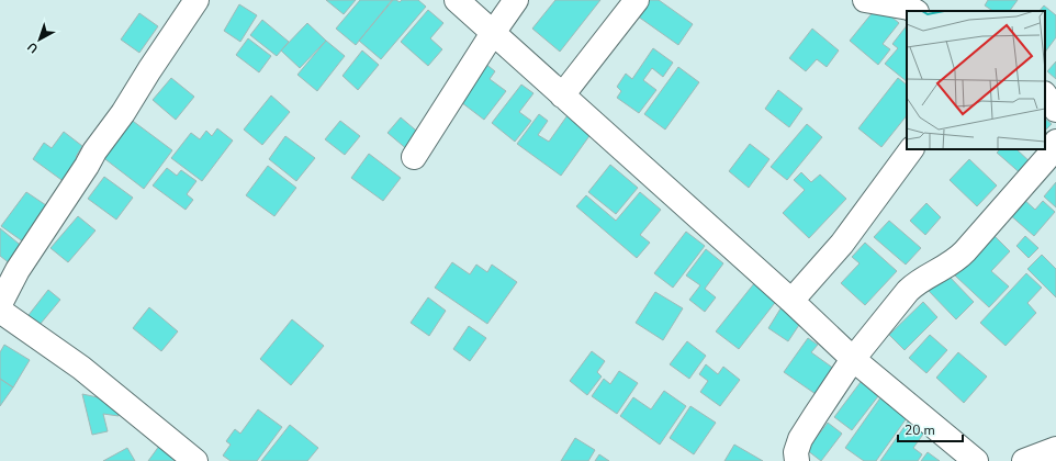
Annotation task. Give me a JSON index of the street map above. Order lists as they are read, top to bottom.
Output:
{
  "scale_bar": "20 m",
  "north": "bottom left"
}
